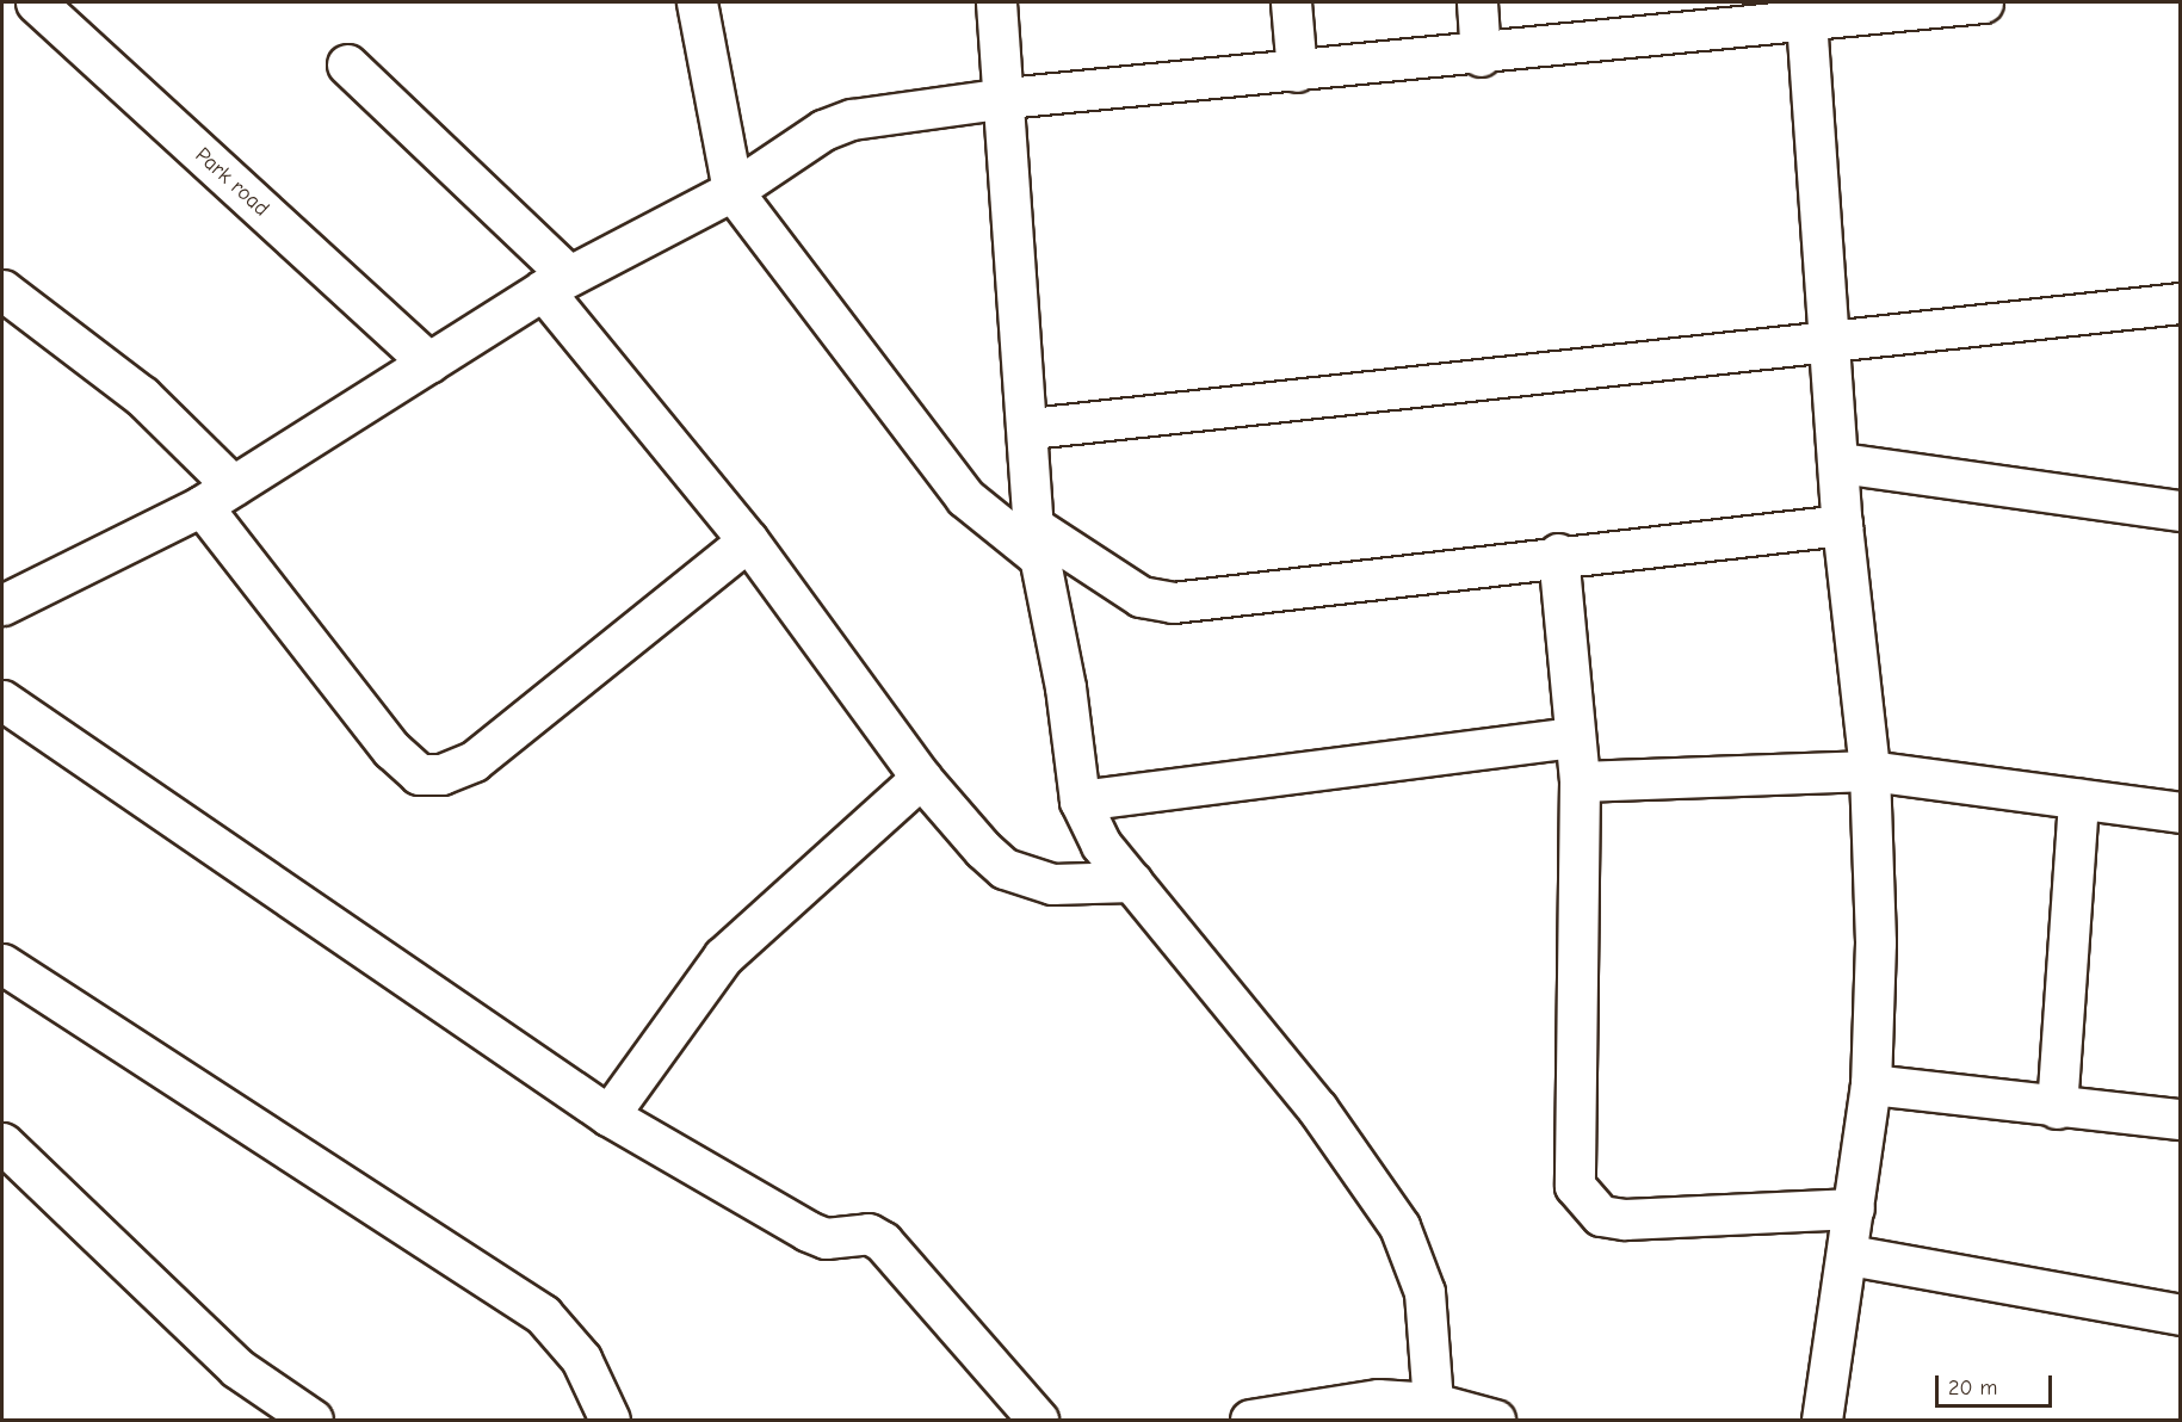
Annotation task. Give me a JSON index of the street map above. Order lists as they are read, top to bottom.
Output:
{
  "streets": {
    "street": ["Park road"]
  },
  "scale_bar": "20 m"
}
